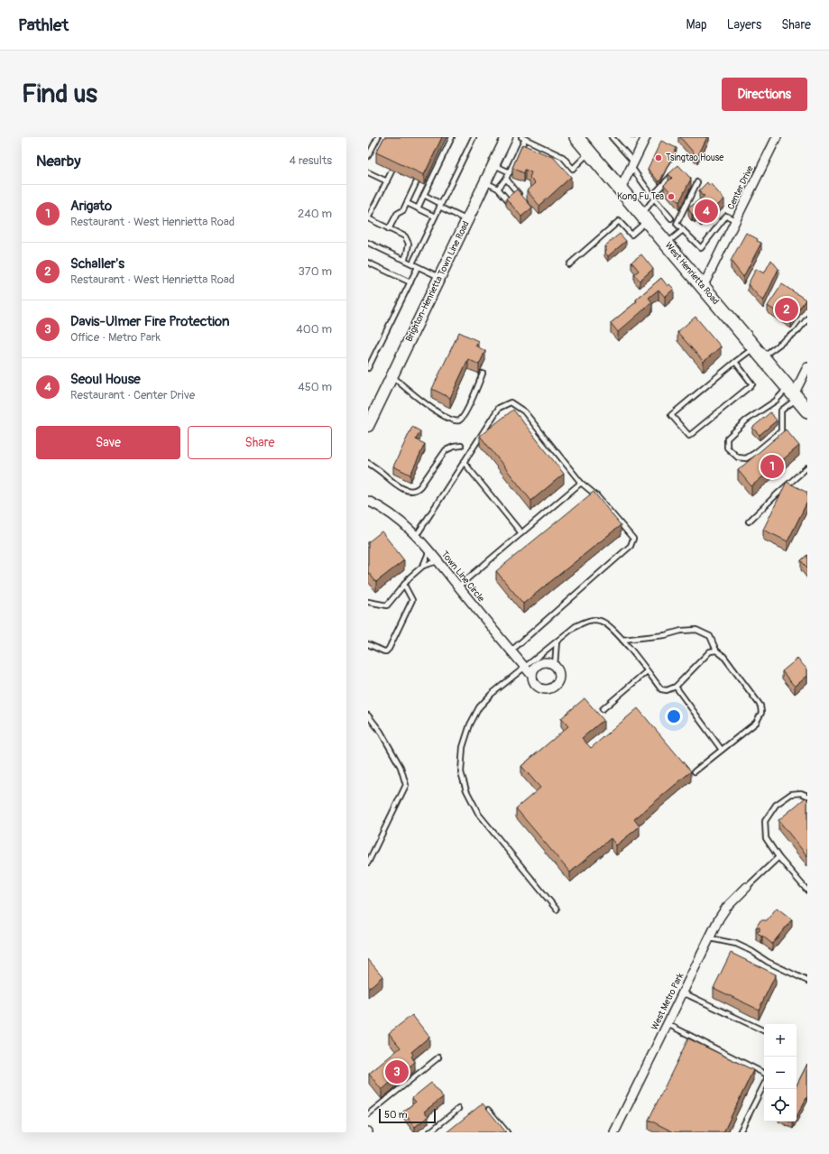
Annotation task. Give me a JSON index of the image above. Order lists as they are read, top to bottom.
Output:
{
  "streets": {
    "main road": ["West Henrietta Road"],
    "street": [
      "Center Drive",
      "Brighton-Henrietta Town Line Road",
      "Town Line Circle",
      "West Metro Park"
    ]
  },
  "crossings": [
    ["Center Drive", "West Henrietta Road"]
  ],
  "places": ["Tsingtao House", "Kong Fu Tea"],
  "scale_bar": "50 m",
  "page": {
    "header": "Pathlet",
    "nav": ["Map", "Layers", "Share"],
    "buttons": [
      "Directions",
      ["Save", "Share"]
    ],
    "title": "Find us",
    "heading": ["Nearby", "4 results"],
    "list": [
      {
        "mark": "1",
        "name": "Arigato",
        "note": "Restaurant · West Henrietta Road",
        "value": "240 m"
      },
      {
        "mark": "2",
        "name": "Schaller's",
        "note": "Restaurant · West Henrietta Road",
        "value": "370 m"
      },
      {
        "mark": "3",
        "name": "Davis-Ulmer Fire Protection",
        "note": "Office · Metro Park",
        "value": "400 m"
      },
      {
        "mark": "4",
        "name": "Seoul House",
        "note": "Restaurant · Center Drive",
        "value": "450 m"
      }
    ],
    "pins": [
      "4",
      "2",
      "1",
      "3"
    ],
    "map_buttons": ["+", "−"],
    "scale": "50 m"
  }
}
